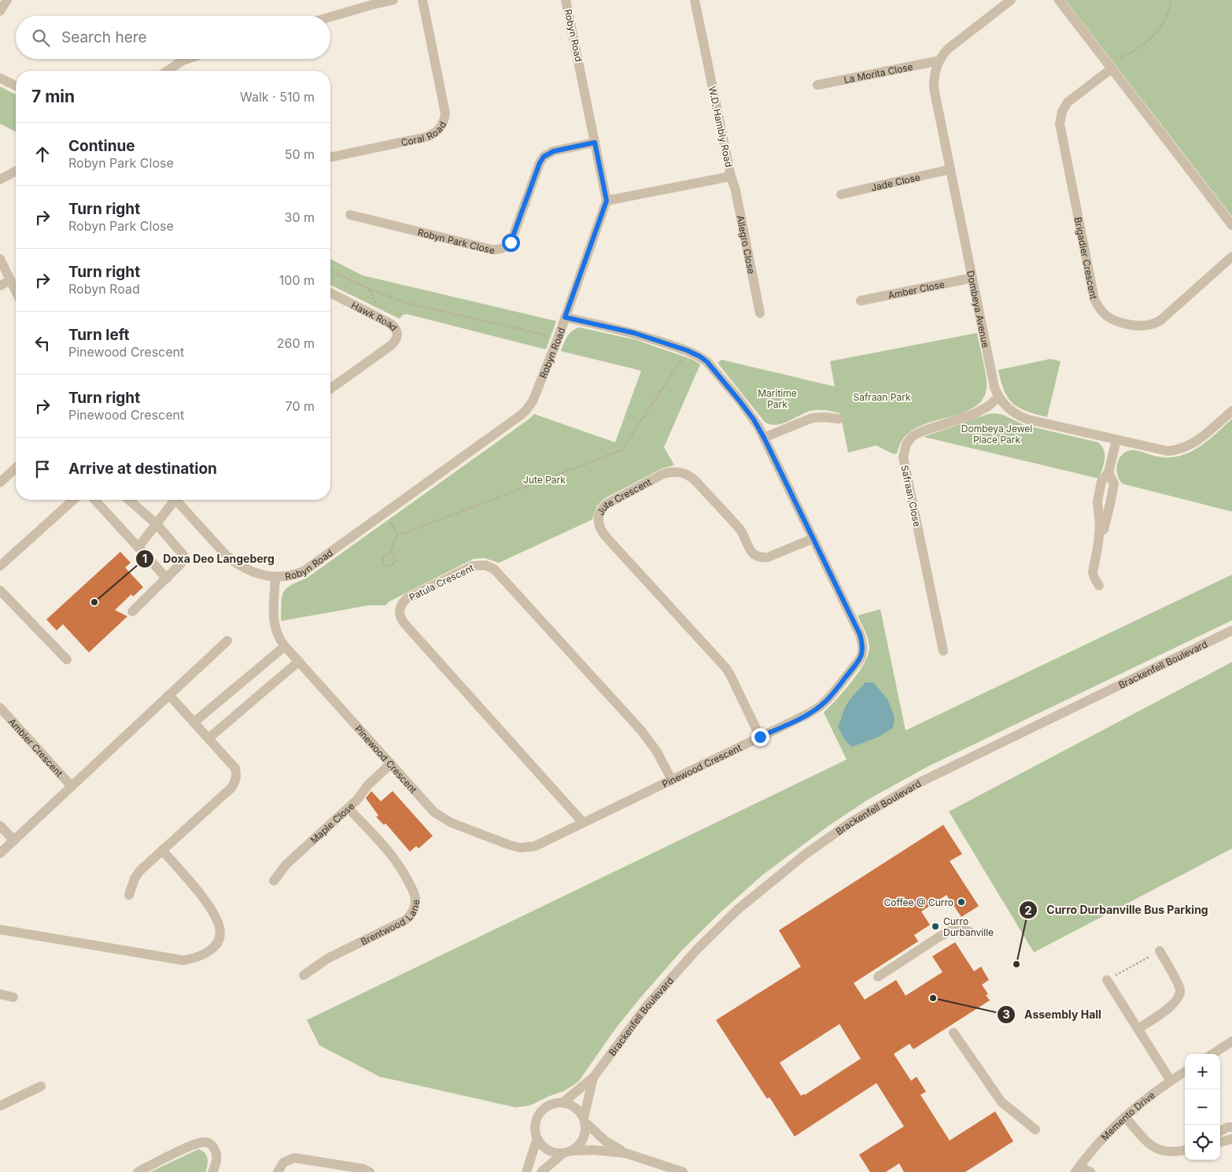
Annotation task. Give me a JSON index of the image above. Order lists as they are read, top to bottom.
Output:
{
  "streets": {
    "street": [
      "Robyn Road",
      "La Morita Close",
      "W.D. Hambly Road",
      "Coral Road",
      "Jade Close",
      "Robyn Park Close",
      "Allegro Close",
      "Brigadier Crescent",
      "Amber Close",
      "Dombeya Avenue",
      "Hawk Road",
      "Safraan Close",
      "Jute Crescent",
      "Patula Crescent",
      "Brackenfell Boulevard",
      "Ambler Crescent",
      "Pinewood Crescent",
      "Maple Close",
      "Brentwood Lane",
      "Memento Drive"
    ]
  },
  "crossings": [
    ["Robyn Road", "W.D. Hambly Road"],
    ["Robyn Road", "Robyn Park Close"],
    ["Robyn Road", "Pinewood Crescent"],
    ["La Morita Close", "Dombeya Avenue"],
    ["W.D. Hambly Road", "Allegro Close"],
    ["Jade Close", "Dombeya Avenue"],
    ["Amber Close", "Dombeya Avenue"],
    ["Dombeya Avenue", "Safraan Close"],
    ["Jute Crescent", "Pinewood Crescent"],
    ["Patula Crescent", "Pinewood Crescent"],
    ["Pinewood Crescent", "Maple Close"],
    ["Maple Close", "Brentwood Lane"]
  ],
  "parks": [
    "Maritime Park",
    "Safraan Park",
    "Dombeya Jewel Place Park",
    "Jute Park"
  ],
  "places": [
    "Doxa Deo Langeberg",
    "Coffee @ Curro",
    "Curro Durbanville",
    "Curro Durbanville Bus Parking",
    "Assembly Hall"
  ],
  "page": {
    "search": "Search here",
    "heading": ["7 min", "Walk · 510 m"],
    "list": [
      ["Continue", "Robyn Park Close", "50 m"],
      ["Turn right", "Robyn Park Close", "30 m"],
      ["Turn right", "Robyn Road", "100 m"],
      ["Turn left", "Pinewood Crescent", "260 m"],
      ["Turn right", "Pinewood Crescent", "70 m"],
      "Arrive at destination"
    ],
    "map_buttons": ["+", "−"]
  }
}
